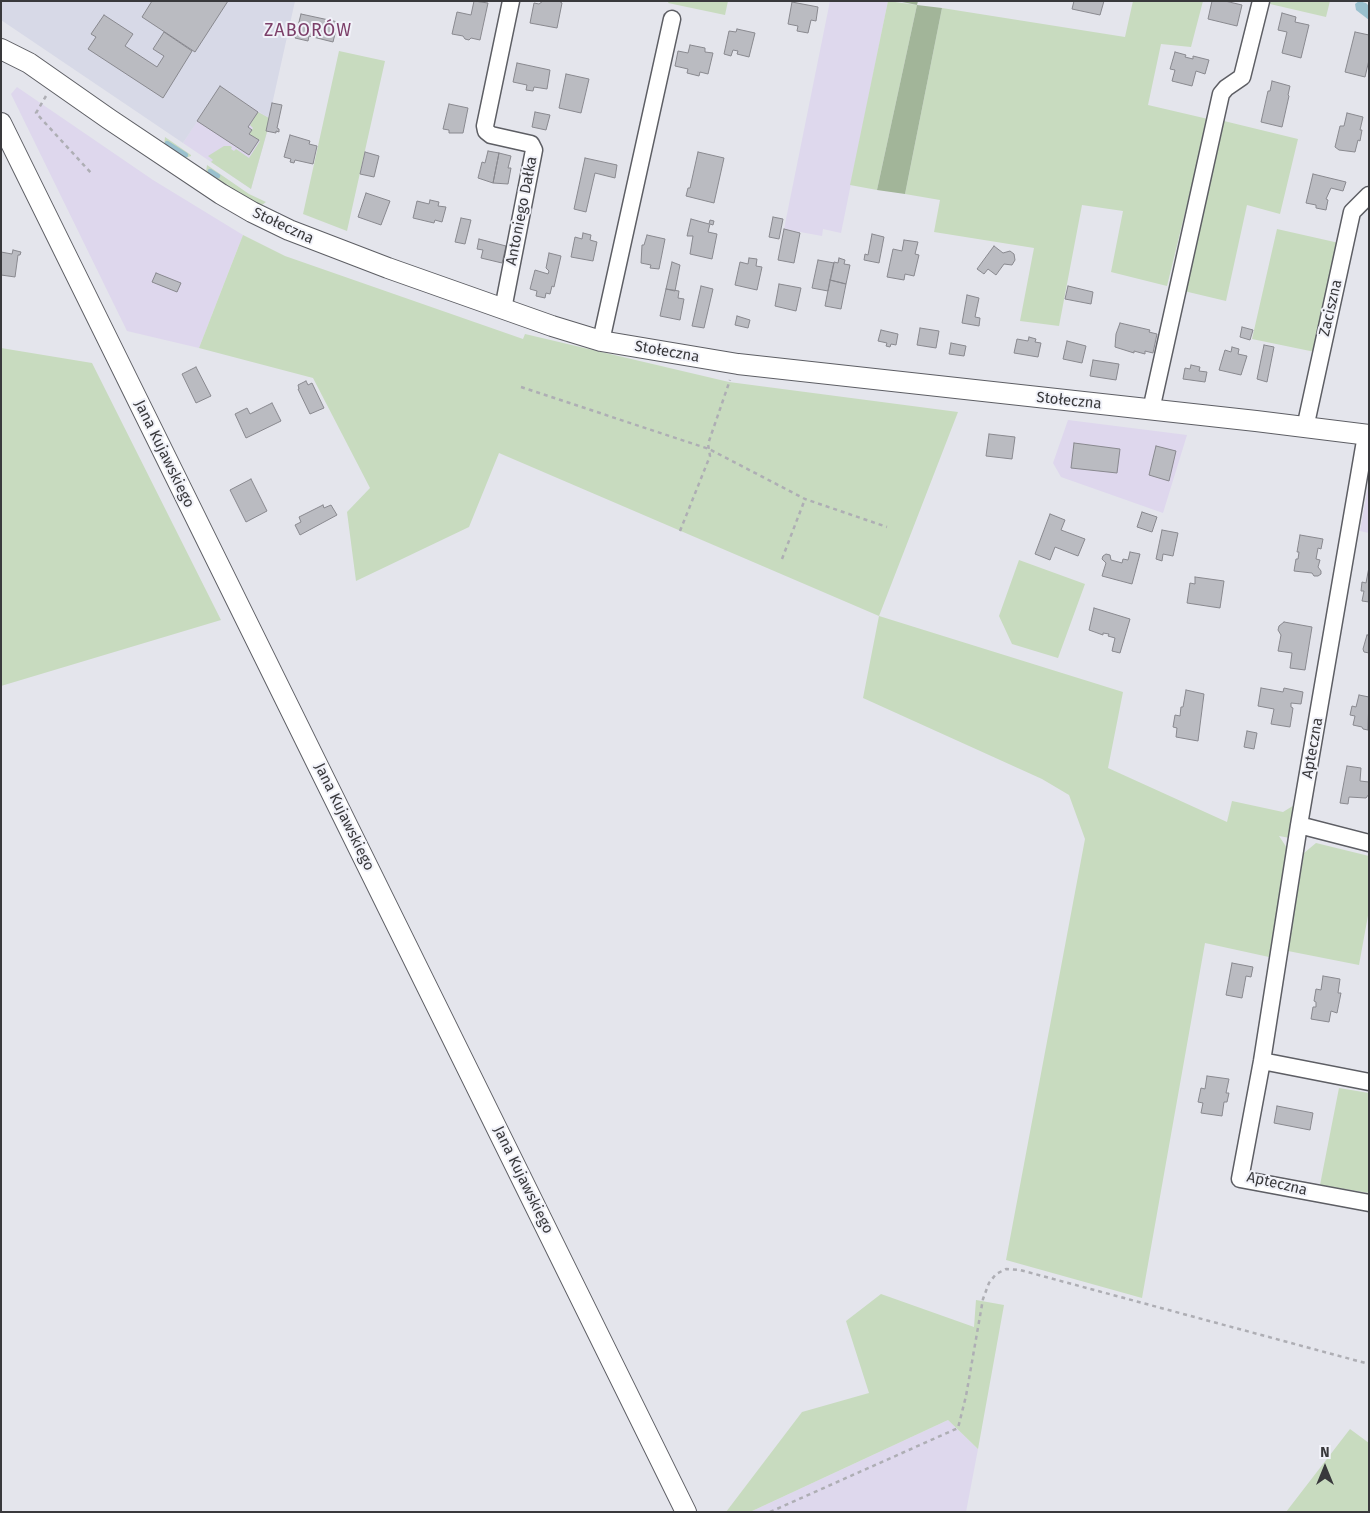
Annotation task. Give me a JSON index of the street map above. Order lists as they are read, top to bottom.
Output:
{
  "streets": {
    "main road": ["Stołeczna", "Jana Kujawskiego"],
    "street": ["Antoniego Dałka", "Zaciszna", "Apteczna"]
  },
  "crossings": [
    ["Antoniego Dałka", "Stołeczna"],
    ["Stołeczna", "Zaciszna"],
    ["Stołeczna", "Apteczna"]
  ],
  "districts": ["ZABORÓW"],
  "north": "top"
}
